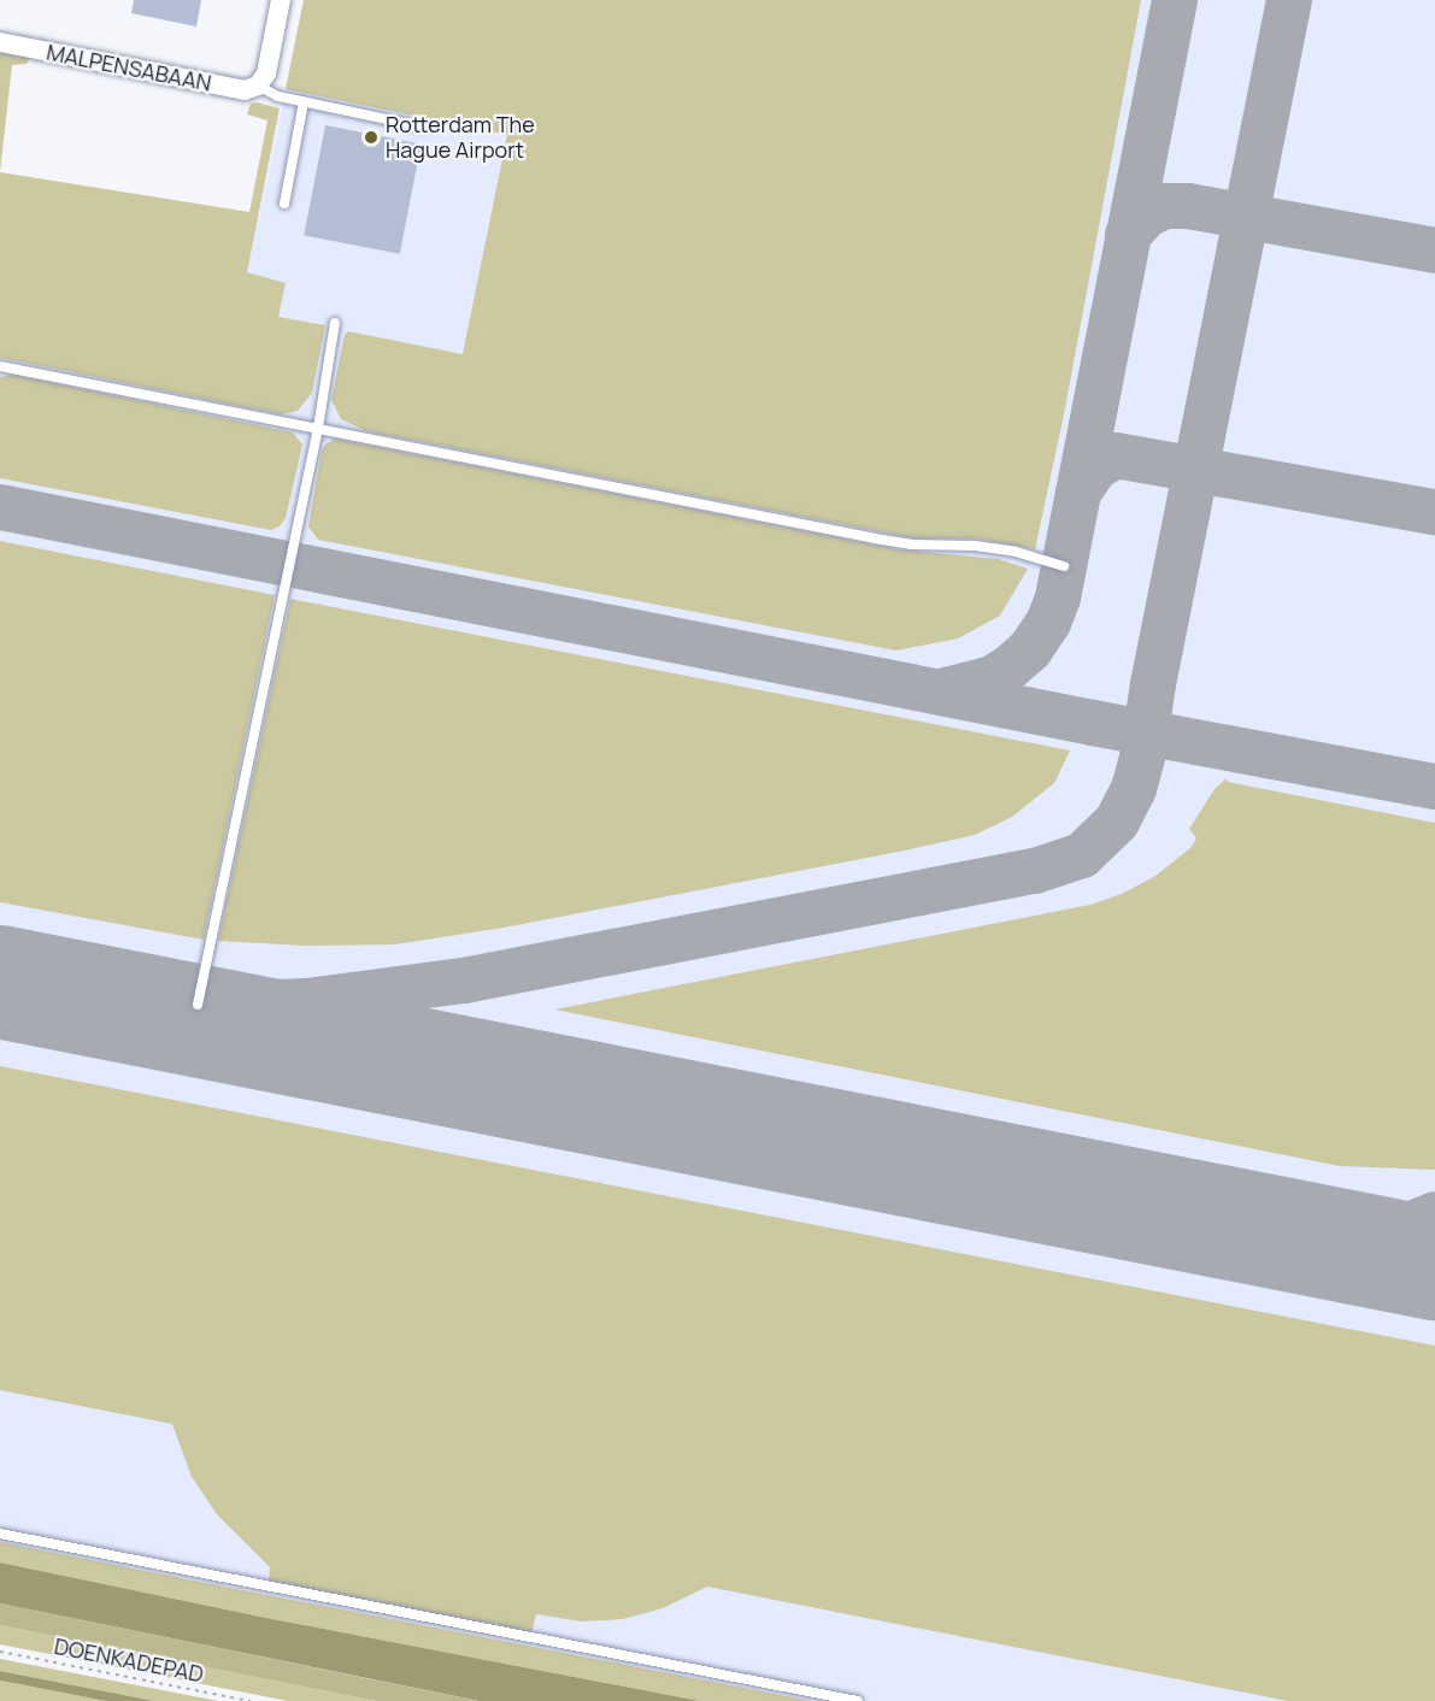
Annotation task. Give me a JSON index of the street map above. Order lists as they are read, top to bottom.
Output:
{
  "streets": {
    "street": ["MALPENSABAAN"],
    "path": ["DOENKADEPAD"]
  },
  "places": ["Rotterdam The Hague Airport"]
}
